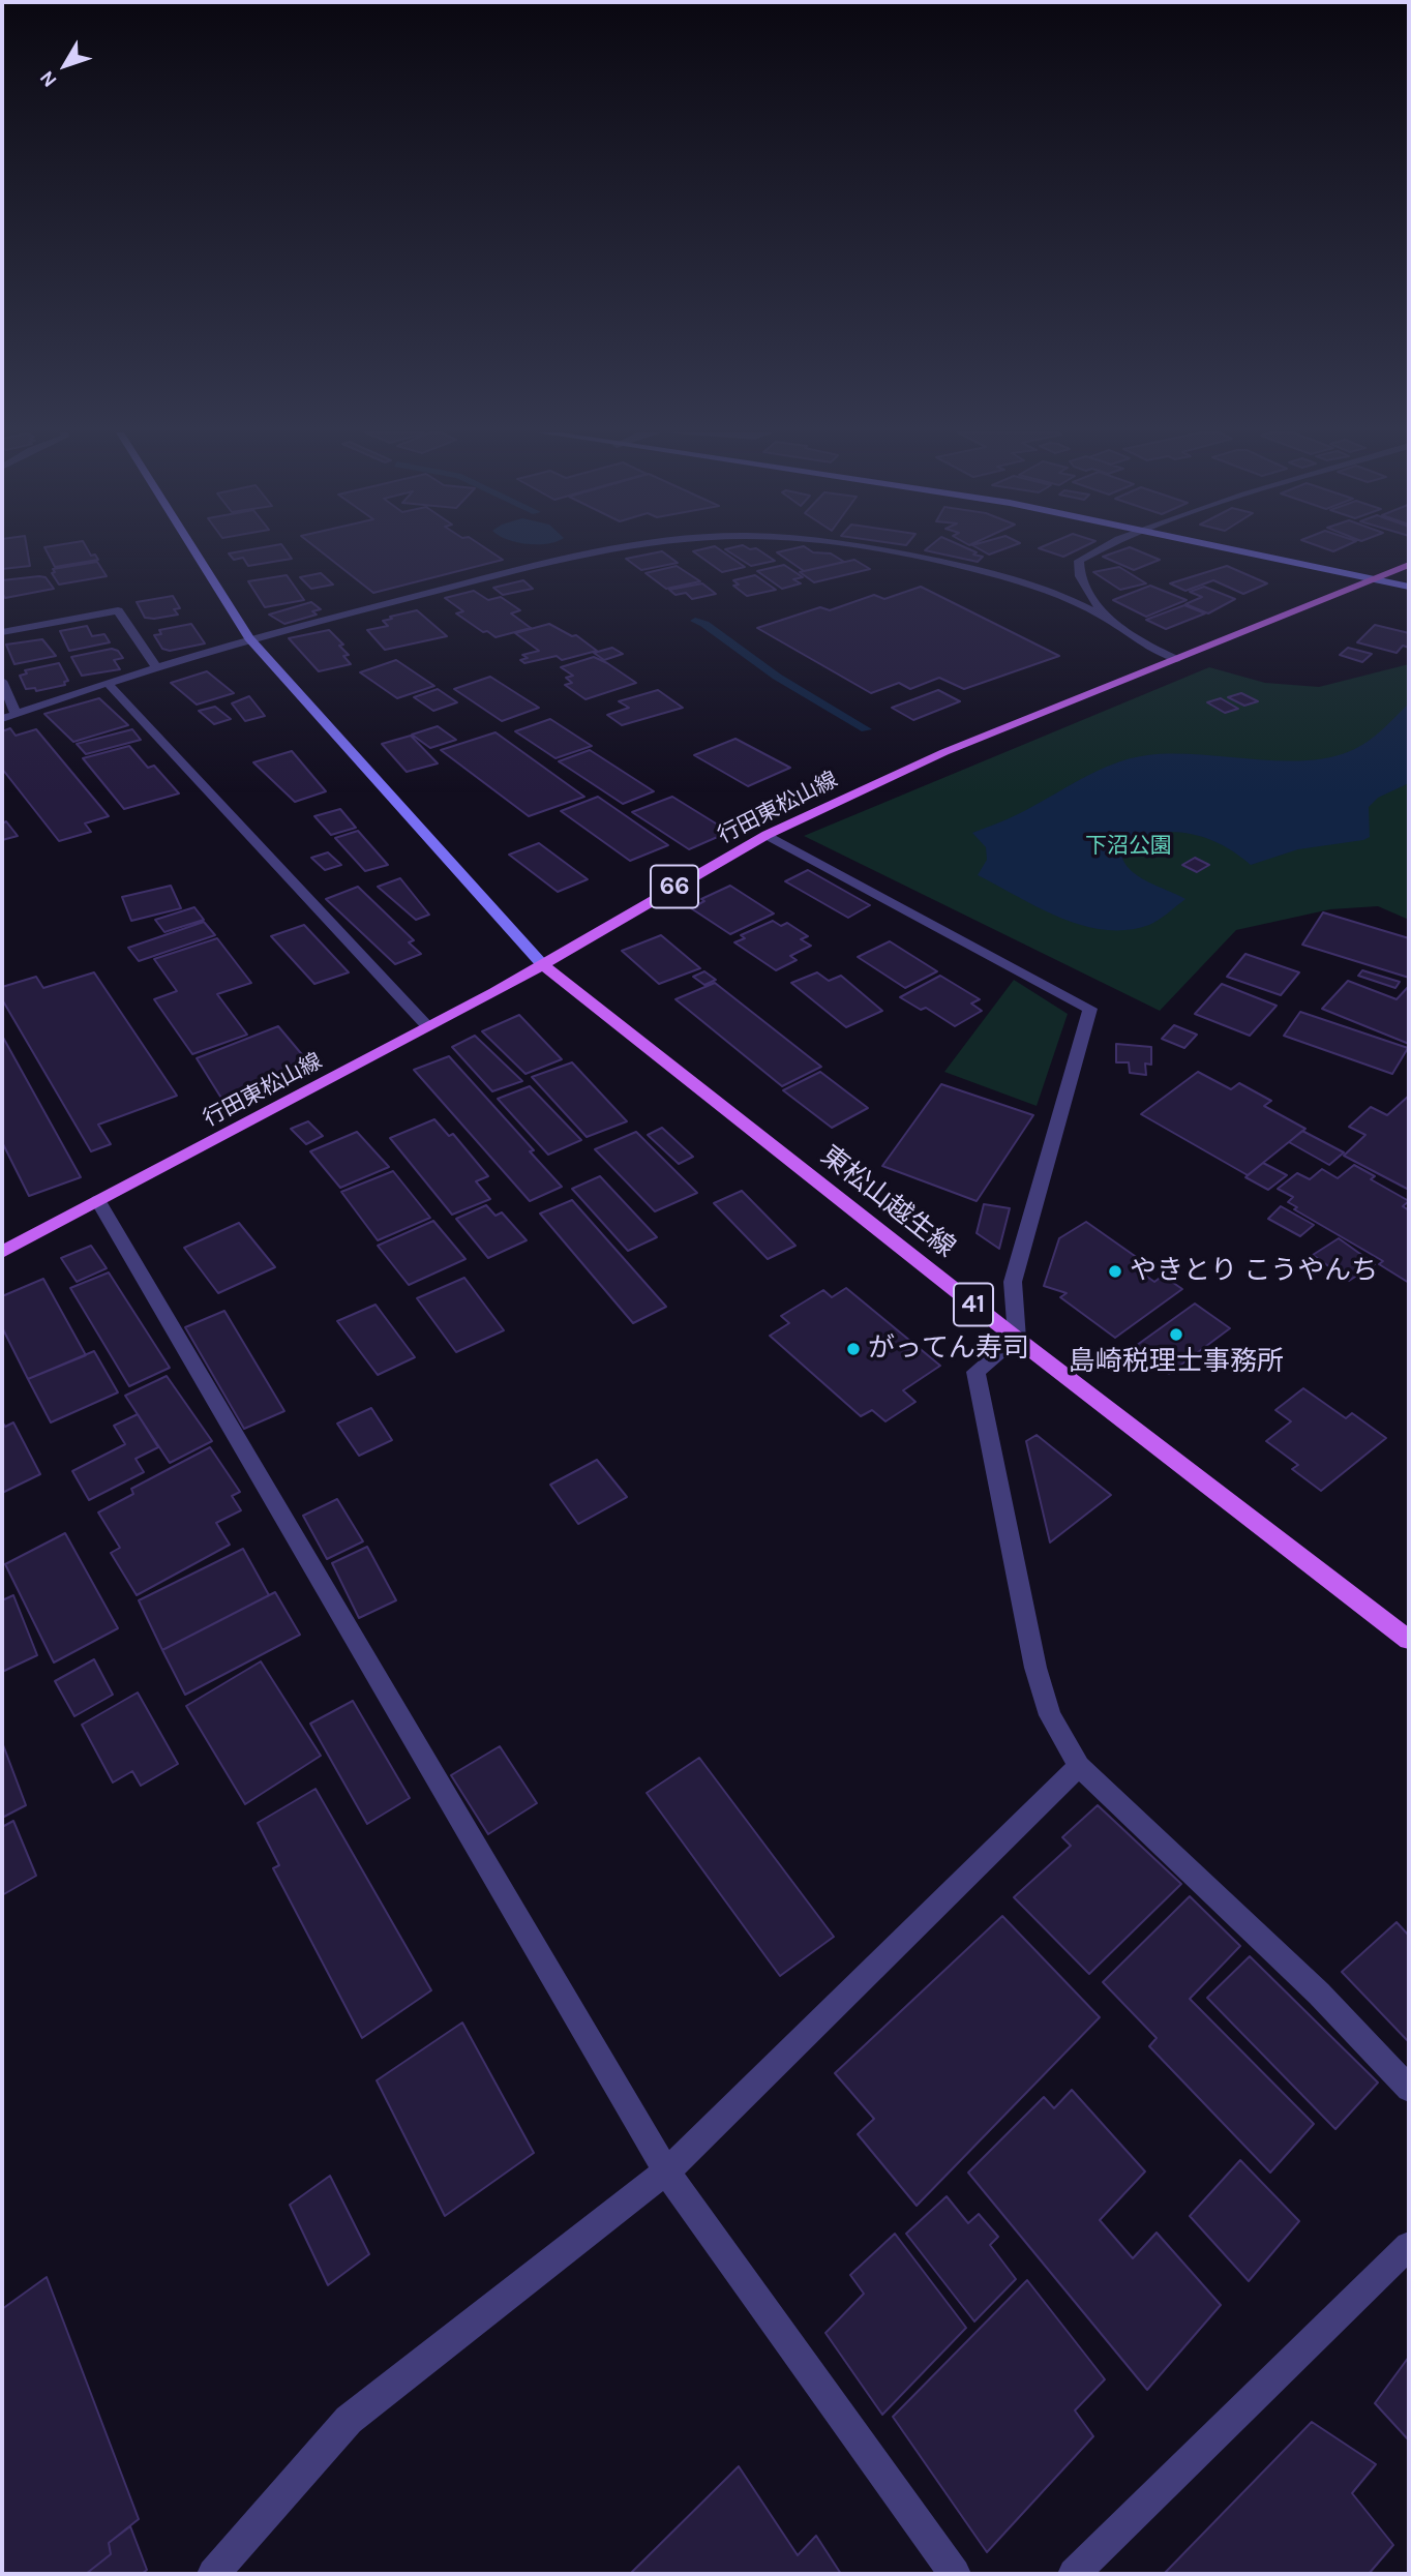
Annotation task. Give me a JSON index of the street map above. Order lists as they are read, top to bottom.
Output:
{
  "streets": {
    "main road": [
      "行田東松山線",
      "66",
      "東松山越生線",
      "41"
    ]
  },
  "crossings": [
    ["行田東松山線", "東松山越生線"]
  ],
  "parks": ["下沼公園"],
  "places": ["やきとり こうやんち", "島崎税理士事務所", "がってん寿司"],
  "north": "bottom left"
}
